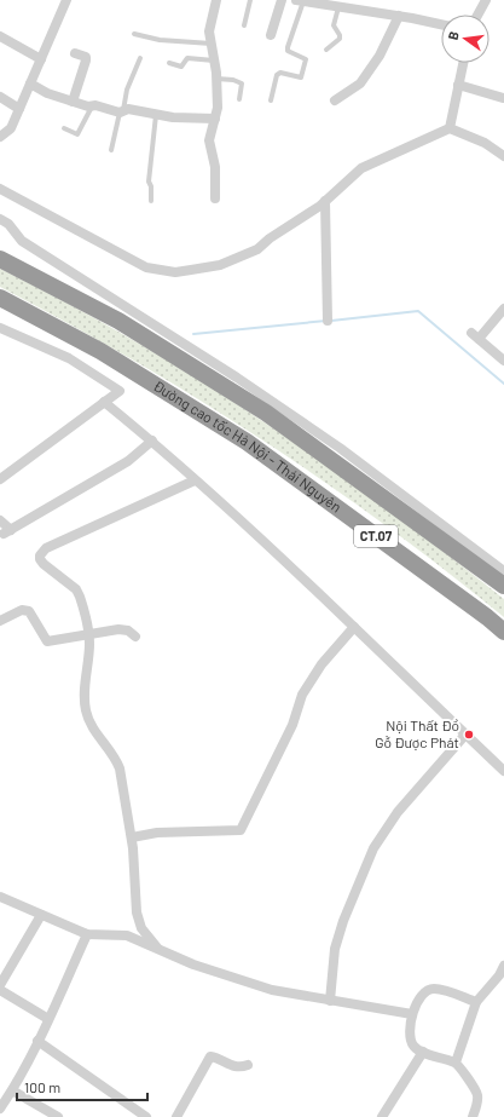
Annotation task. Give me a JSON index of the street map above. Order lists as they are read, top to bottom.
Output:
{
  "streets": {
    "highway": ["Đường cao tốc Hà Nội - Thái Nguyên", "CT.07"]
  },
  "places": ["Nội Thất Đồ Gỗ Được Phát"],
  "scale_bar": "100 m",
  "north": "left"
}
